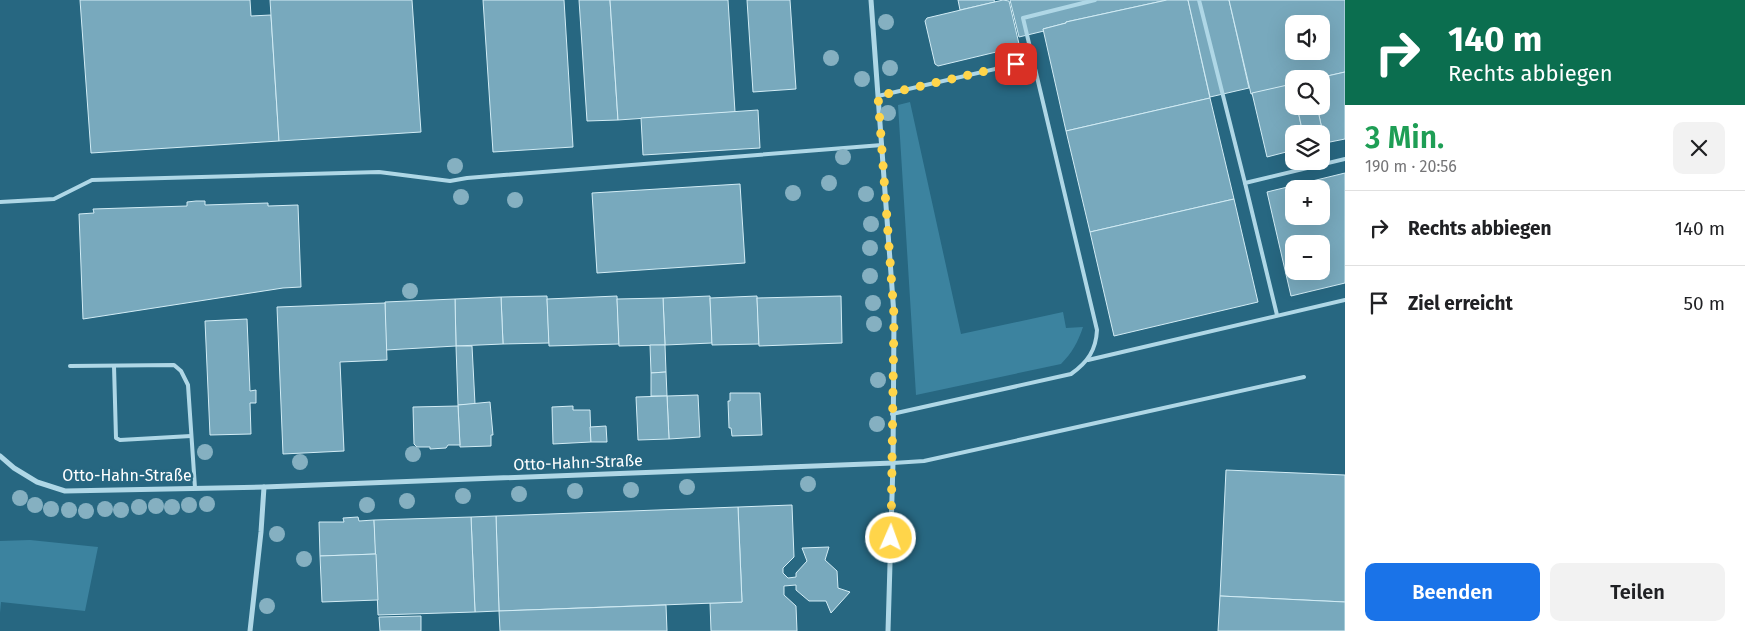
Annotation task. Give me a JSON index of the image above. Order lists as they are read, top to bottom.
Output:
{
  "streets": {
    "street": ["Otto-Hahn-Straße"]
  },
  "page": {
    "turn": ["140 m", "Rechts abbiegen"],
    "map_buttons": ["+", "−"],
    "heading": ["3 Min.", "190 m · 20:56"],
    "list": [
      {
        "name": "Rechts abbiegen",
        "value": "140 m"
      },
      {
        "name": "Ziel erreicht",
        "value": "50 m"
      }
    ],
    "buttons": ["Beenden", "Teilen"]
  }
}
